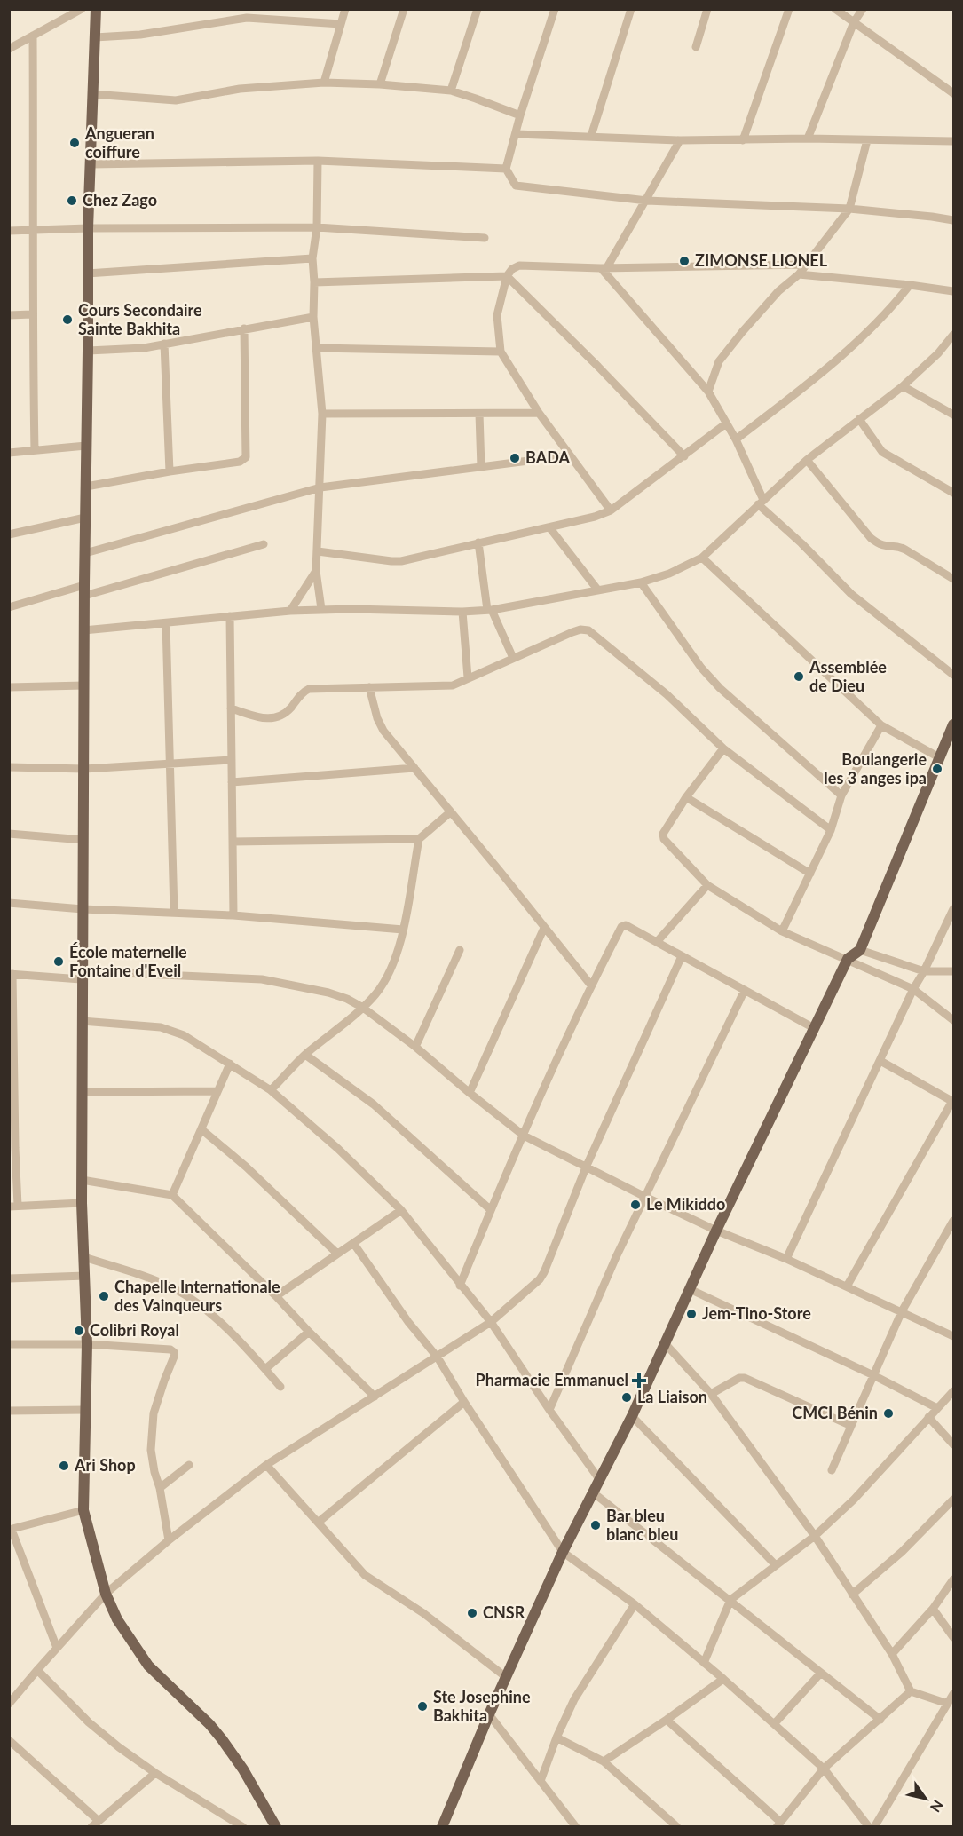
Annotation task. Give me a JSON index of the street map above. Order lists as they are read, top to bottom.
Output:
{
  "places": {
    "other": [
      "Angueran coiffure",
      "Chez Zago",
      "ZIMONSE LIONEL",
      "Cours Secondaire Sainte Bakhita",
      "BADA",
      "Assemblée de Dieu",
      "Boulangerie les 3 anges ipa",
      "École maternelle Fontaine d'Eveil",
      "Le Mikiddo",
      "Chapelle Internationale des Vainqueurs",
      "Jem-Tino-Store",
      "Colibri Royal",
      "La Liaison",
      "CMCI Bénin",
      "Ari Shop",
      "Bar bleu blanc bleu",
      "CNSR",
      "Ste Josephine Bakhita"
    ],
    "health": ["Pharmacie Emmanuel"]
  },
  "north": "bottom right"
}
